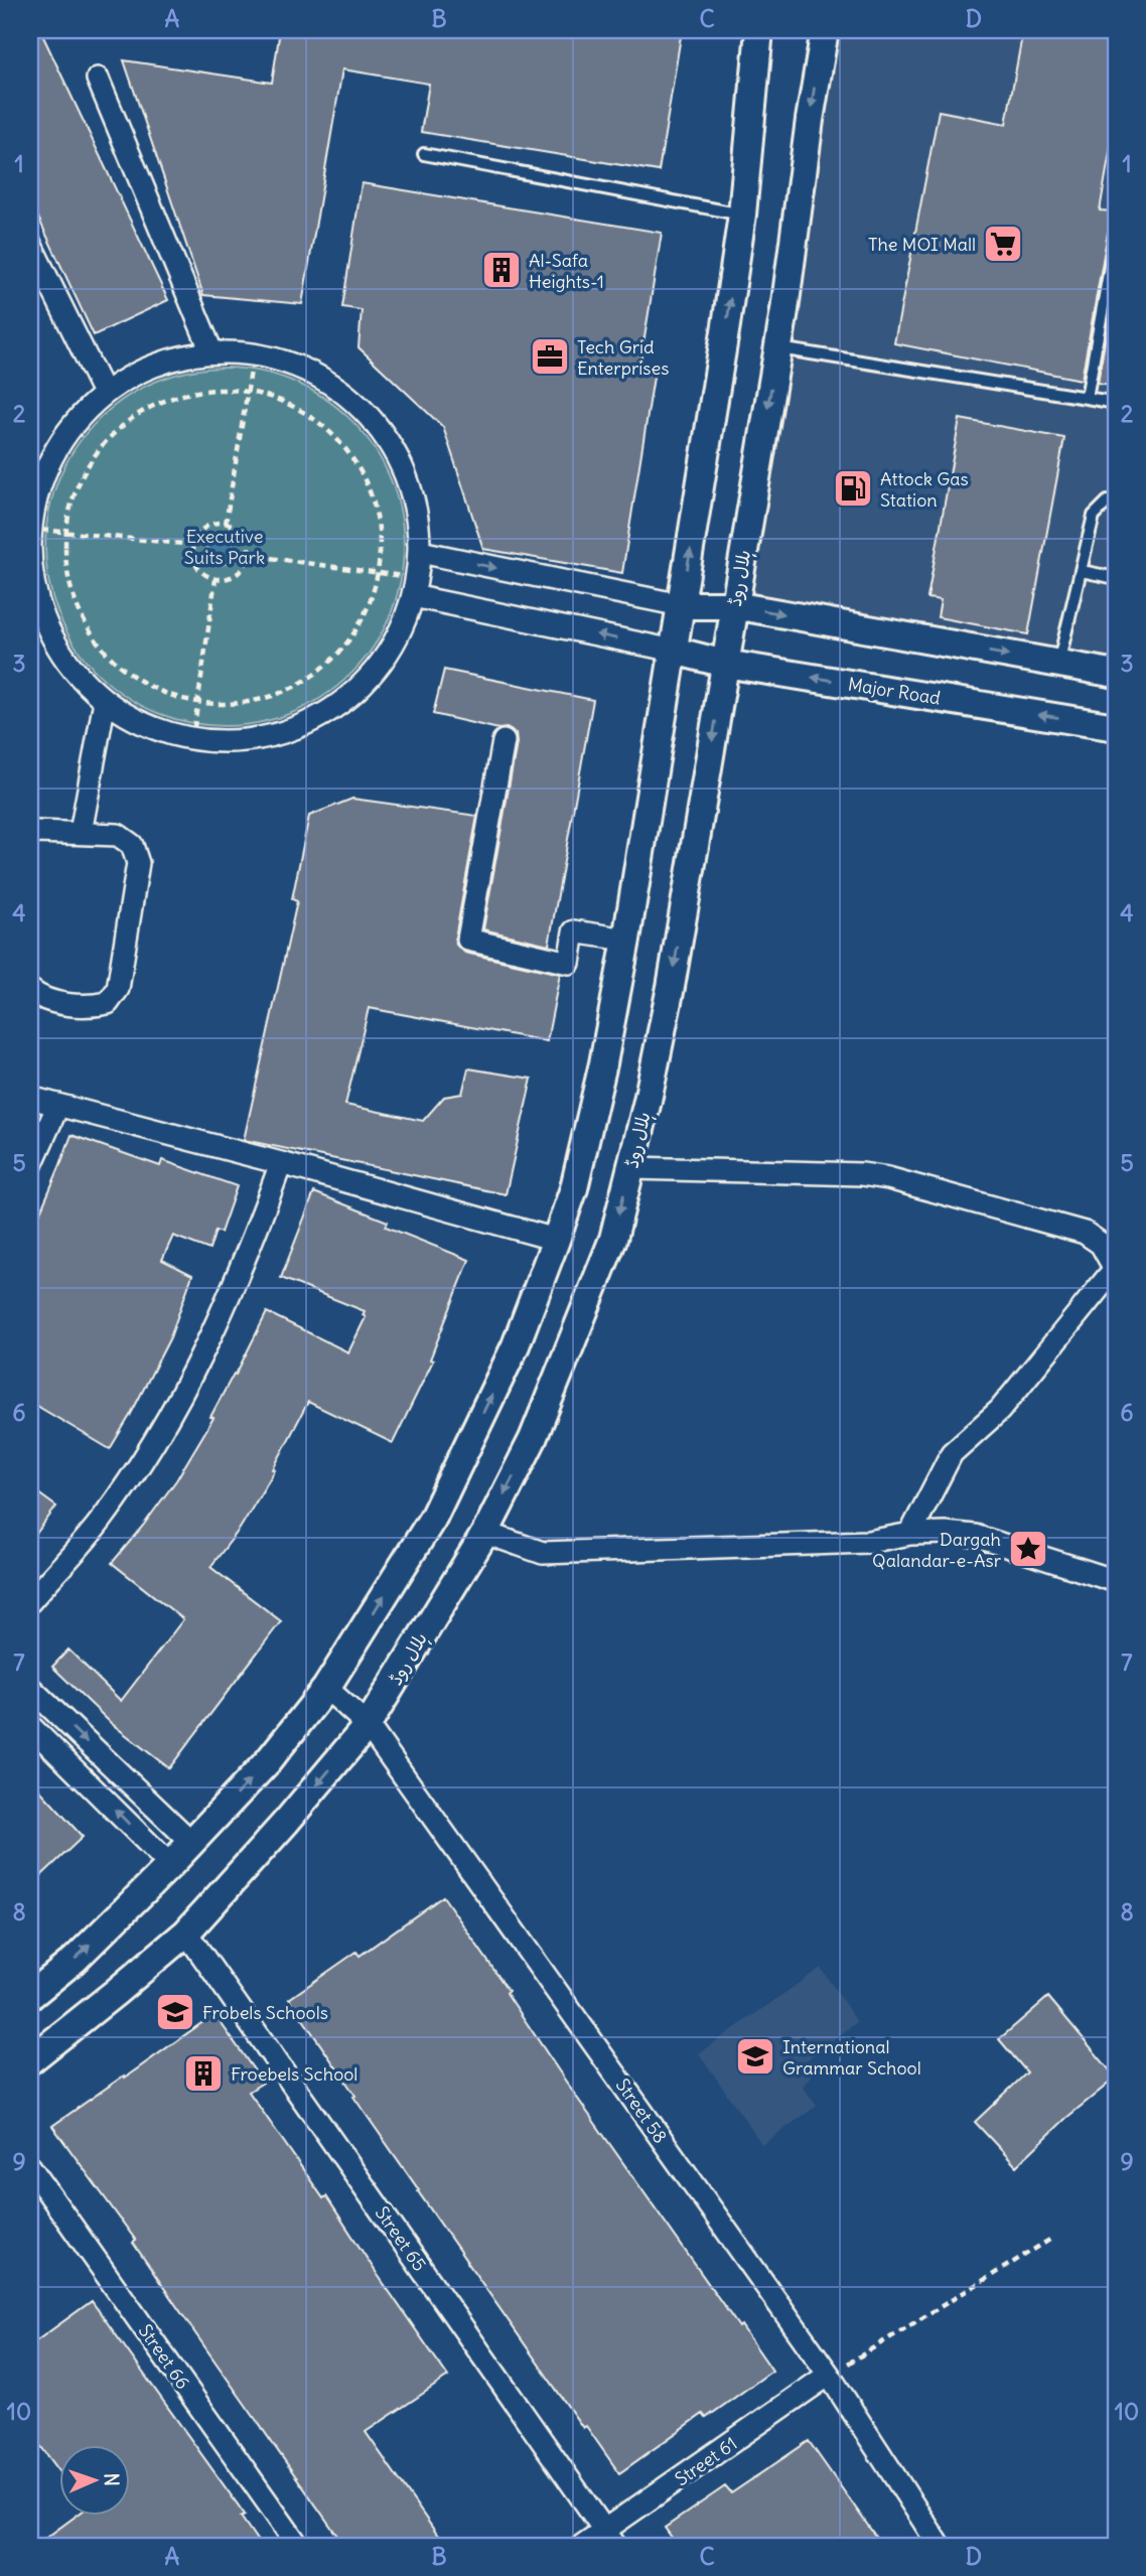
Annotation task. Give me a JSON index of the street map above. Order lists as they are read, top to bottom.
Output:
{
  "streets": {
    "street": [
      "ہلال روڈ",
      "Major Road",
      "Street 58",
      "Street 65",
      "Street 66",
      "Street 61"
    ]
  },
  "crossings": [
    ["ہلال روڈ", "Major Road"],
    ["ہلال روڈ", "Street 58"],
    ["ہلال روڈ", "Street 65"],
    ["Street 58", "Street 61"],
    ["Street 65", "Street 61"]
  ],
  "parks": ["Executive Suits Park"],
  "places": {
    "supermarket": ["The MOI Mall"],
    "building": ["Al-Safa Heights-1", "Froebels School"],
    "office": ["Tech Grid Enterprises"],
    "fuel station": ["Attock Gas Station"],
    "place": ["Dargah Qalandar-e-Asr"],
    "school or university": ["Frobels Schools", "International Grammar School"]
  },
  "north": "right",
  "grid": {
    "columns": [
      "A",
      "B",
      "C",
      "D"
    ],
    "rows": [
      "1",
      "2",
      "3",
      "4",
      "5",
      "6",
      "7",
      "8",
      "9",
      "10"
    ]
  }
}
